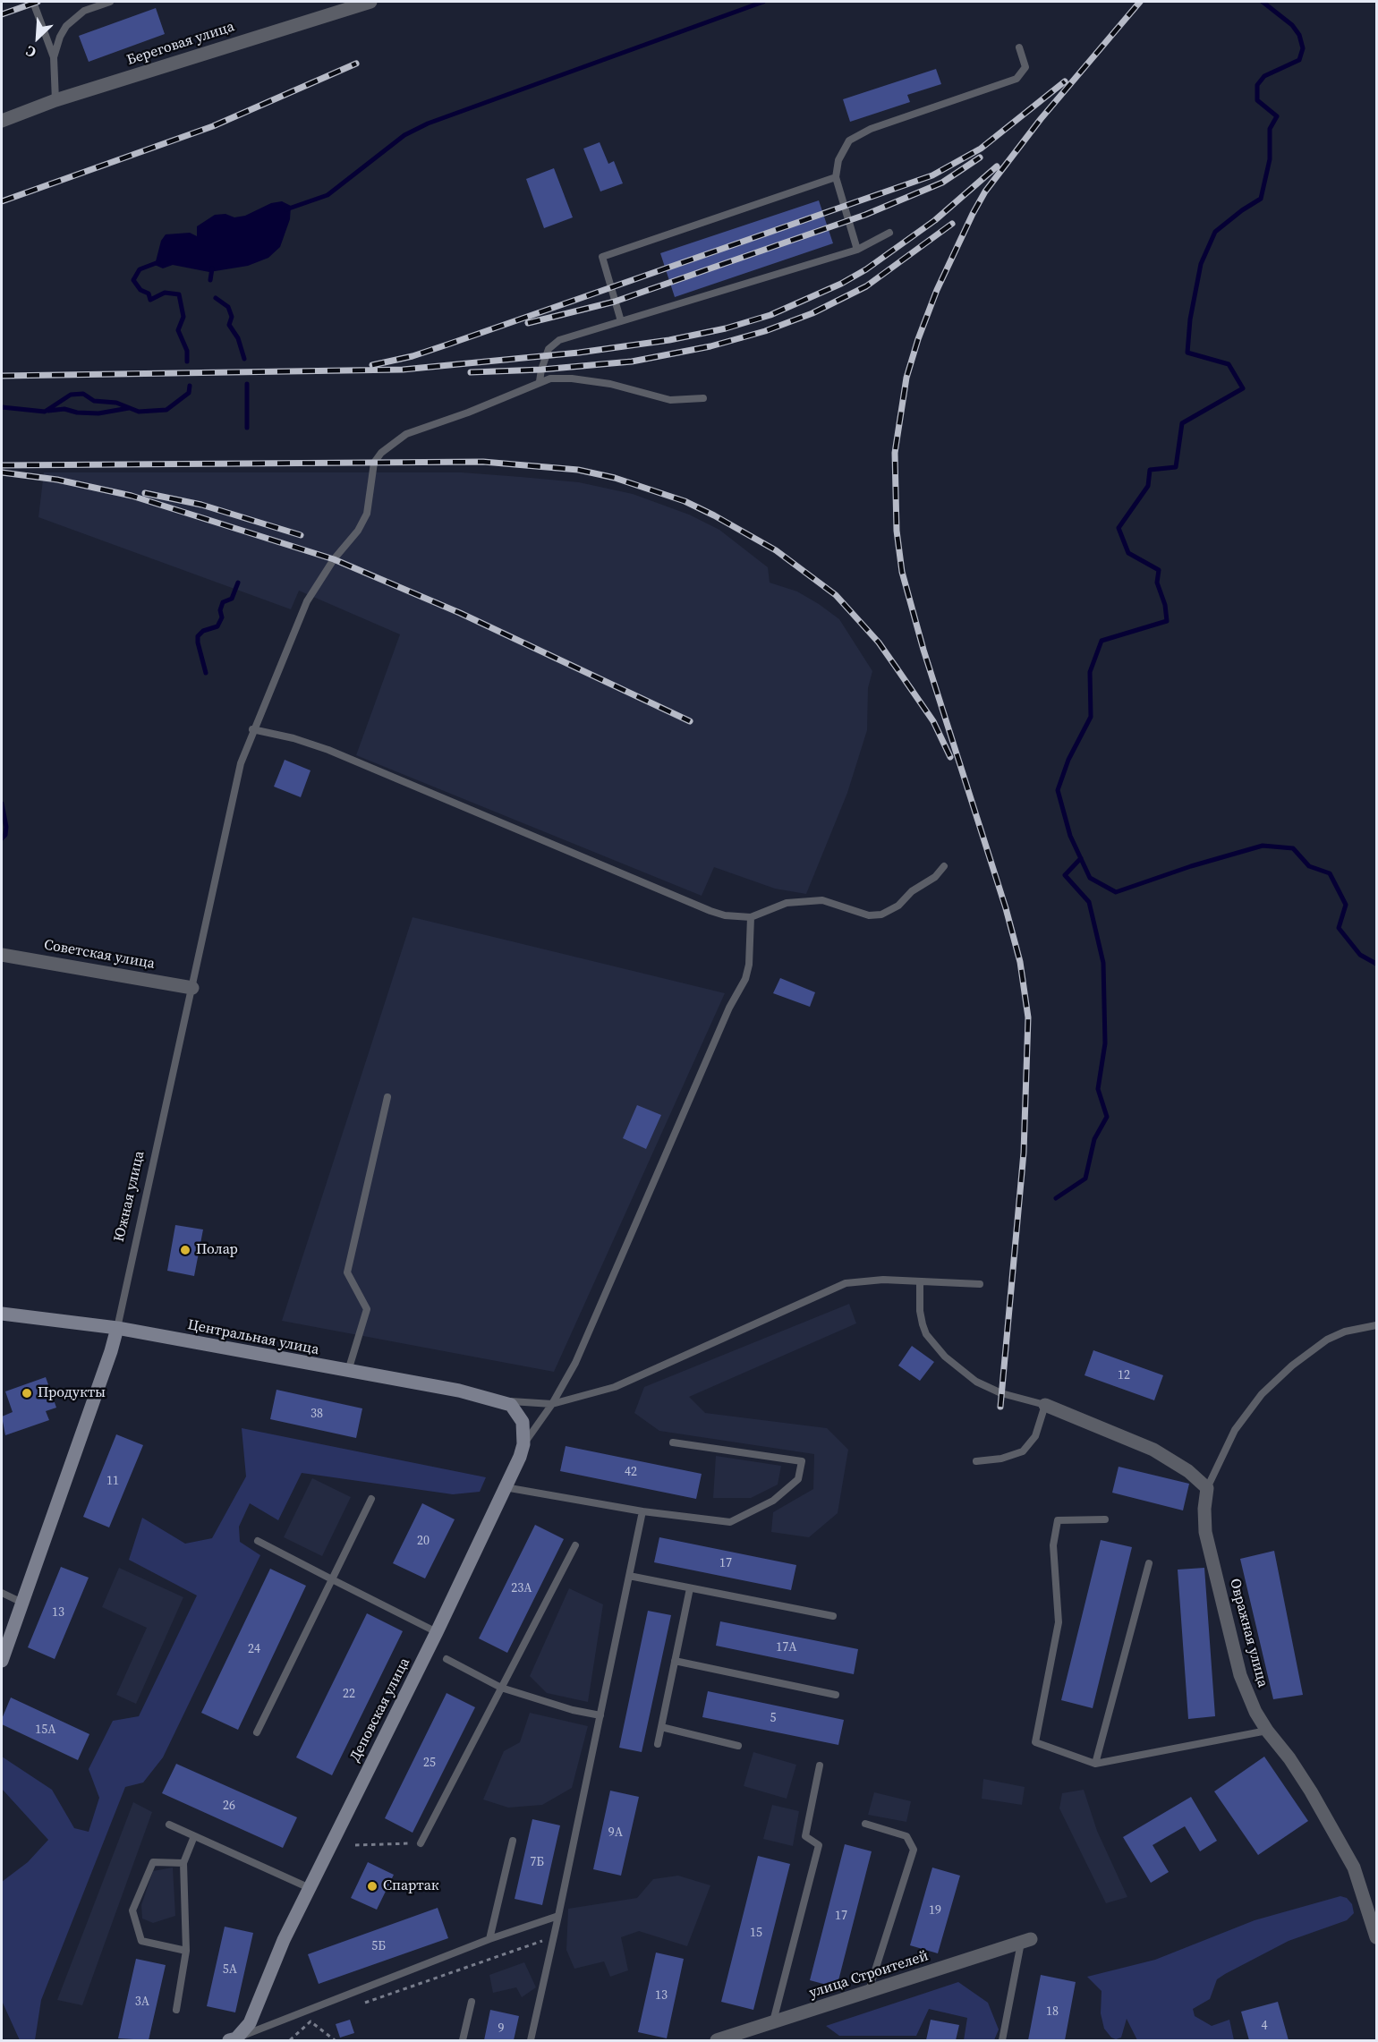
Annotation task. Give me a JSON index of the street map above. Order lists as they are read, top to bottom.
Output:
{
  "streets": {
    "street": [
      "Береговая улица",
      "Советская улица",
      "Южная улица",
      "Центральная улица",
      "Овражная улица",
      "Деповская улица",
      "улица Строителей"
    ]
  },
  "crossings": [
    ["Советская улица", "Южная улица"],
    ["Южная улица", "Центральная улица"]
  ],
  "places": ["Полар", "Продукты", "Спартак"],
  "house_numbers": [
    "12",
    "38",
    "42",
    "11",
    "20",
    "17",
    "23А",
    "13",
    "17А",
    "24",
    "22",
    "5",
    "15А",
    "25",
    "26",
    "9А",
    "7Б",
    "19",
    "17",
    "15",
    "5Б",
    "5А",
    "13",
    "3А",
    "18",
    "4",
    "9"
  ],
  "north": "bottom left"
}
